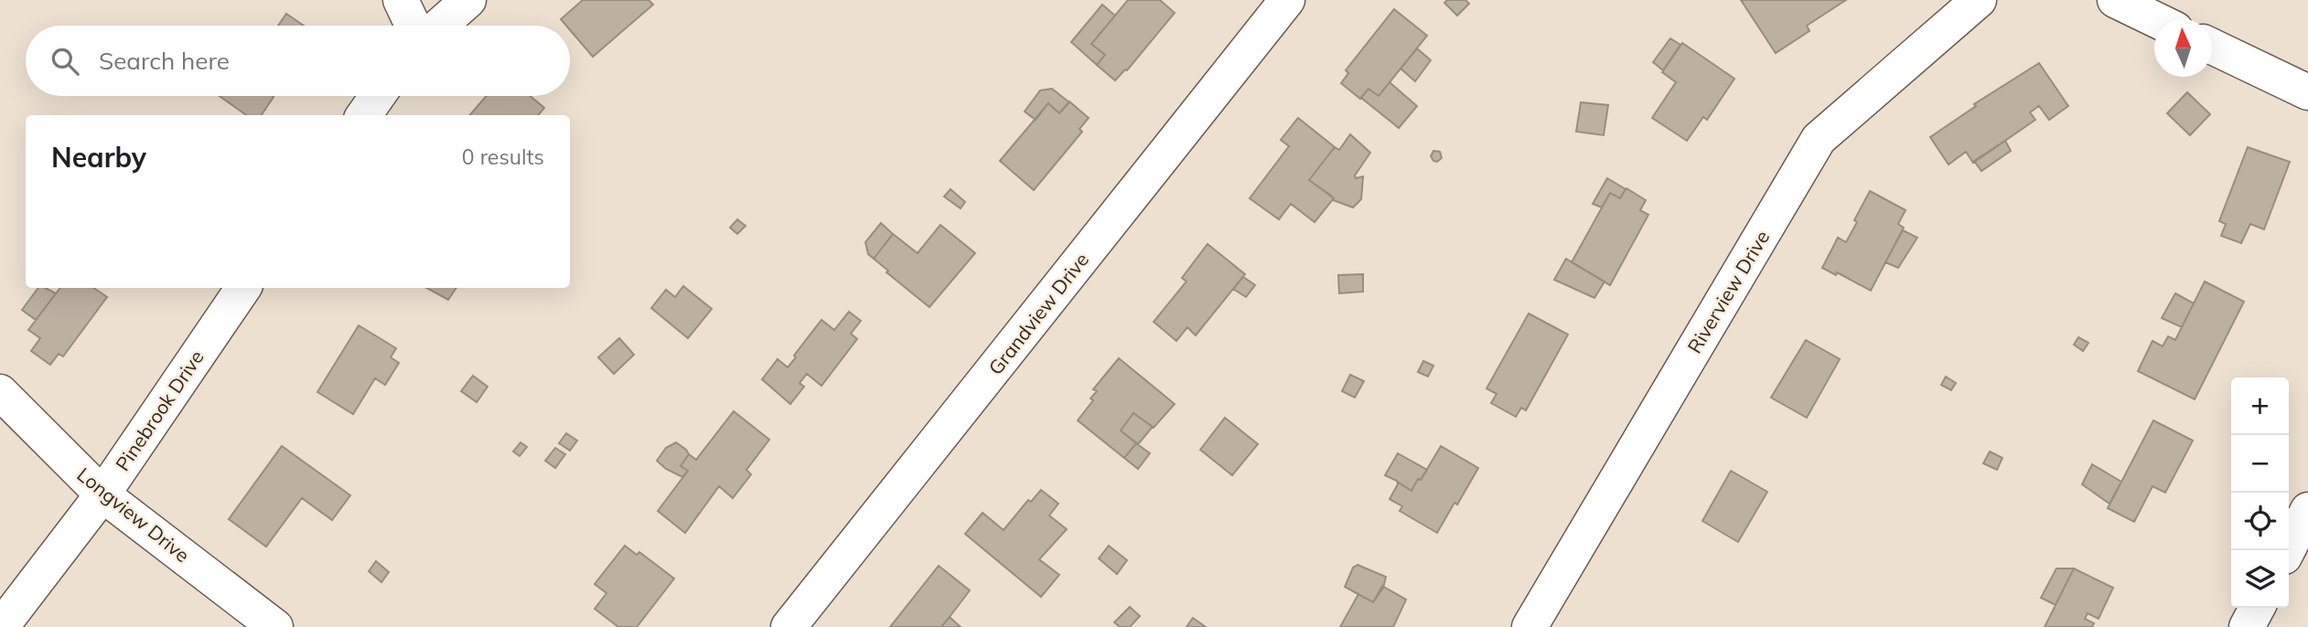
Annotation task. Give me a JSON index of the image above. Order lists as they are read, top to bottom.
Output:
{
  "streets": {
    "street": [
      "Riverview Drive",
      "Grandview Drive",
      "Pinebrook Drive",
      "Longview Drive"
    ]
  },
  "crossings": [
    ["Pinebrook Drive", "Longview Drive"]
  ],
  "north": "top",
  "page": {
    "search": "Search here",
    "heading": ["Nearby", "0 results"],
    "map_buttons": ["+", "−"]
  }
}
